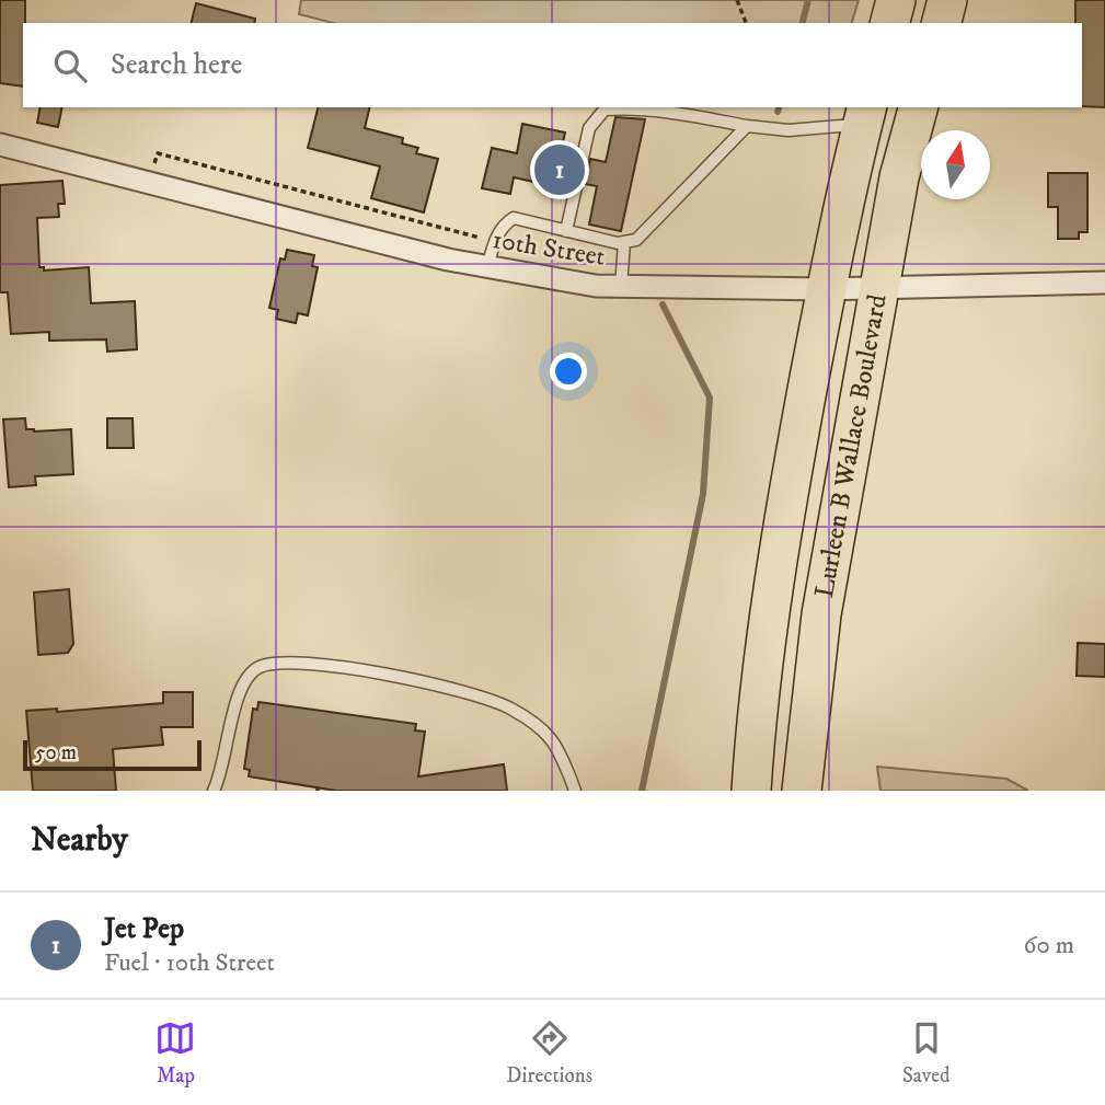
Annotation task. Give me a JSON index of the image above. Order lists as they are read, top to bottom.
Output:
{
  "streets": {
    "highway": ["Lurleen B Wallace Boulevard"],
    "street": ["10th Street"]
  },
  "crossings": [
    ["10th Street", "Lurleen B Wallace Boulevard"]
  ],
  "scale_bar": "50 m",
  "north": "top",
  "page": {
    "search": "Search here",
    "pins": "1",
    "scale": "50 m",
    "heading": "Nearby",
    "list": [
      {
        "mark": "1",
        "name": "Jet Pep",
        "note": "Fuel · 10th Street",
        "value": "60 m"
      }
    ],
    "nav": ["Map", "Directions", "Saved"]
  }
}
